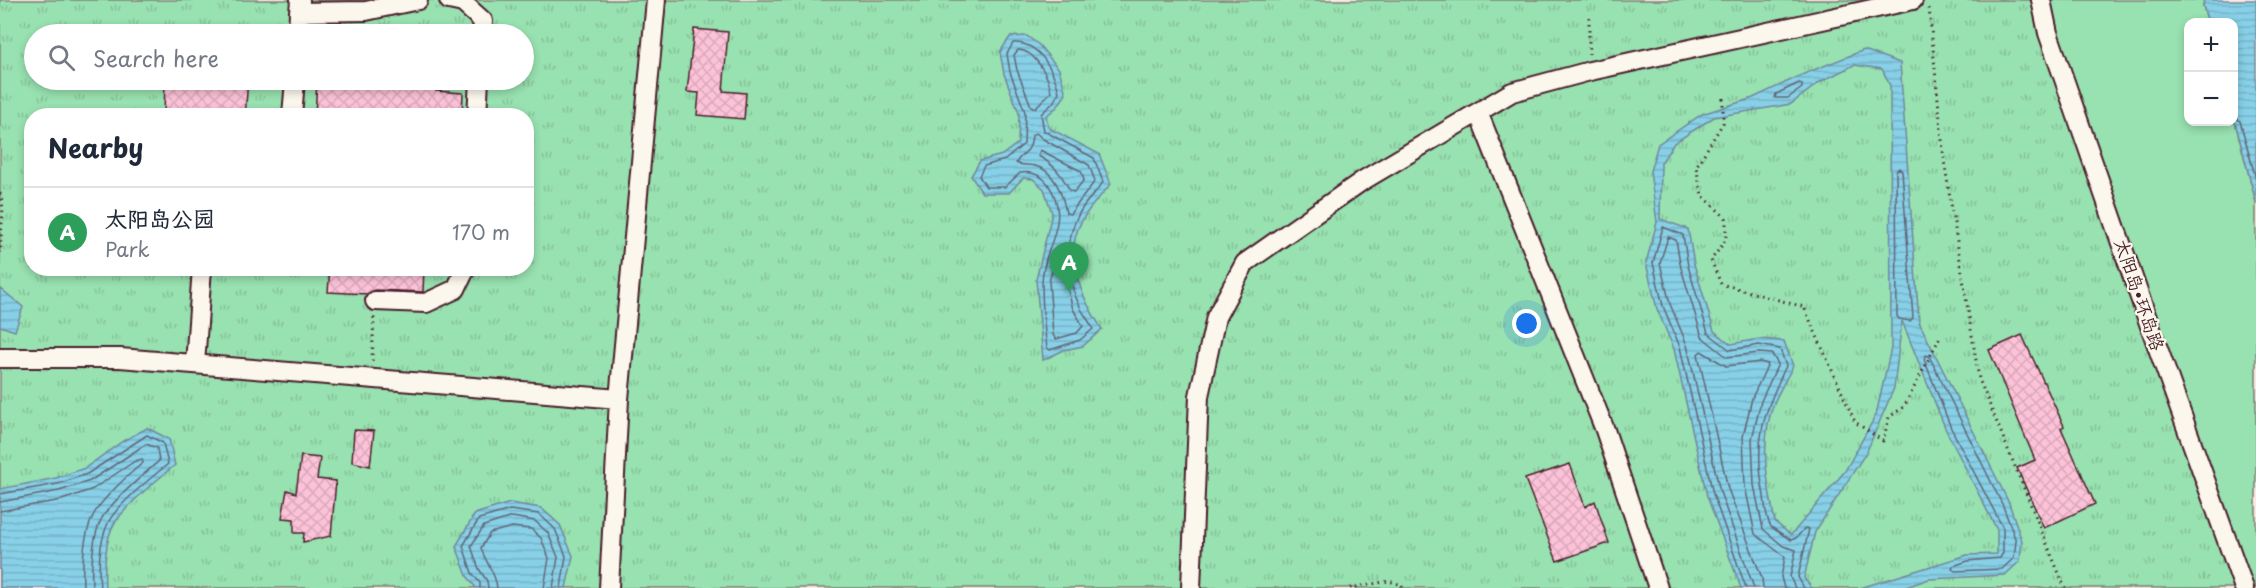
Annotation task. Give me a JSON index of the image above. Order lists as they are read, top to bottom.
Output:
{
  "streets": {
    "street": ["太阳岛•环岛路"]
  },
  "page": {
    "map_buttons": ["+", "−"],
    "search": "Search here",
    "heading": "Nearby",
    "list": [
      {
        "mark": "A",
        "name": "太阳岛公园",
        "note": "Park",
        "value": "170 m"
      }
    ],
    "pins": "A"
  }
}
